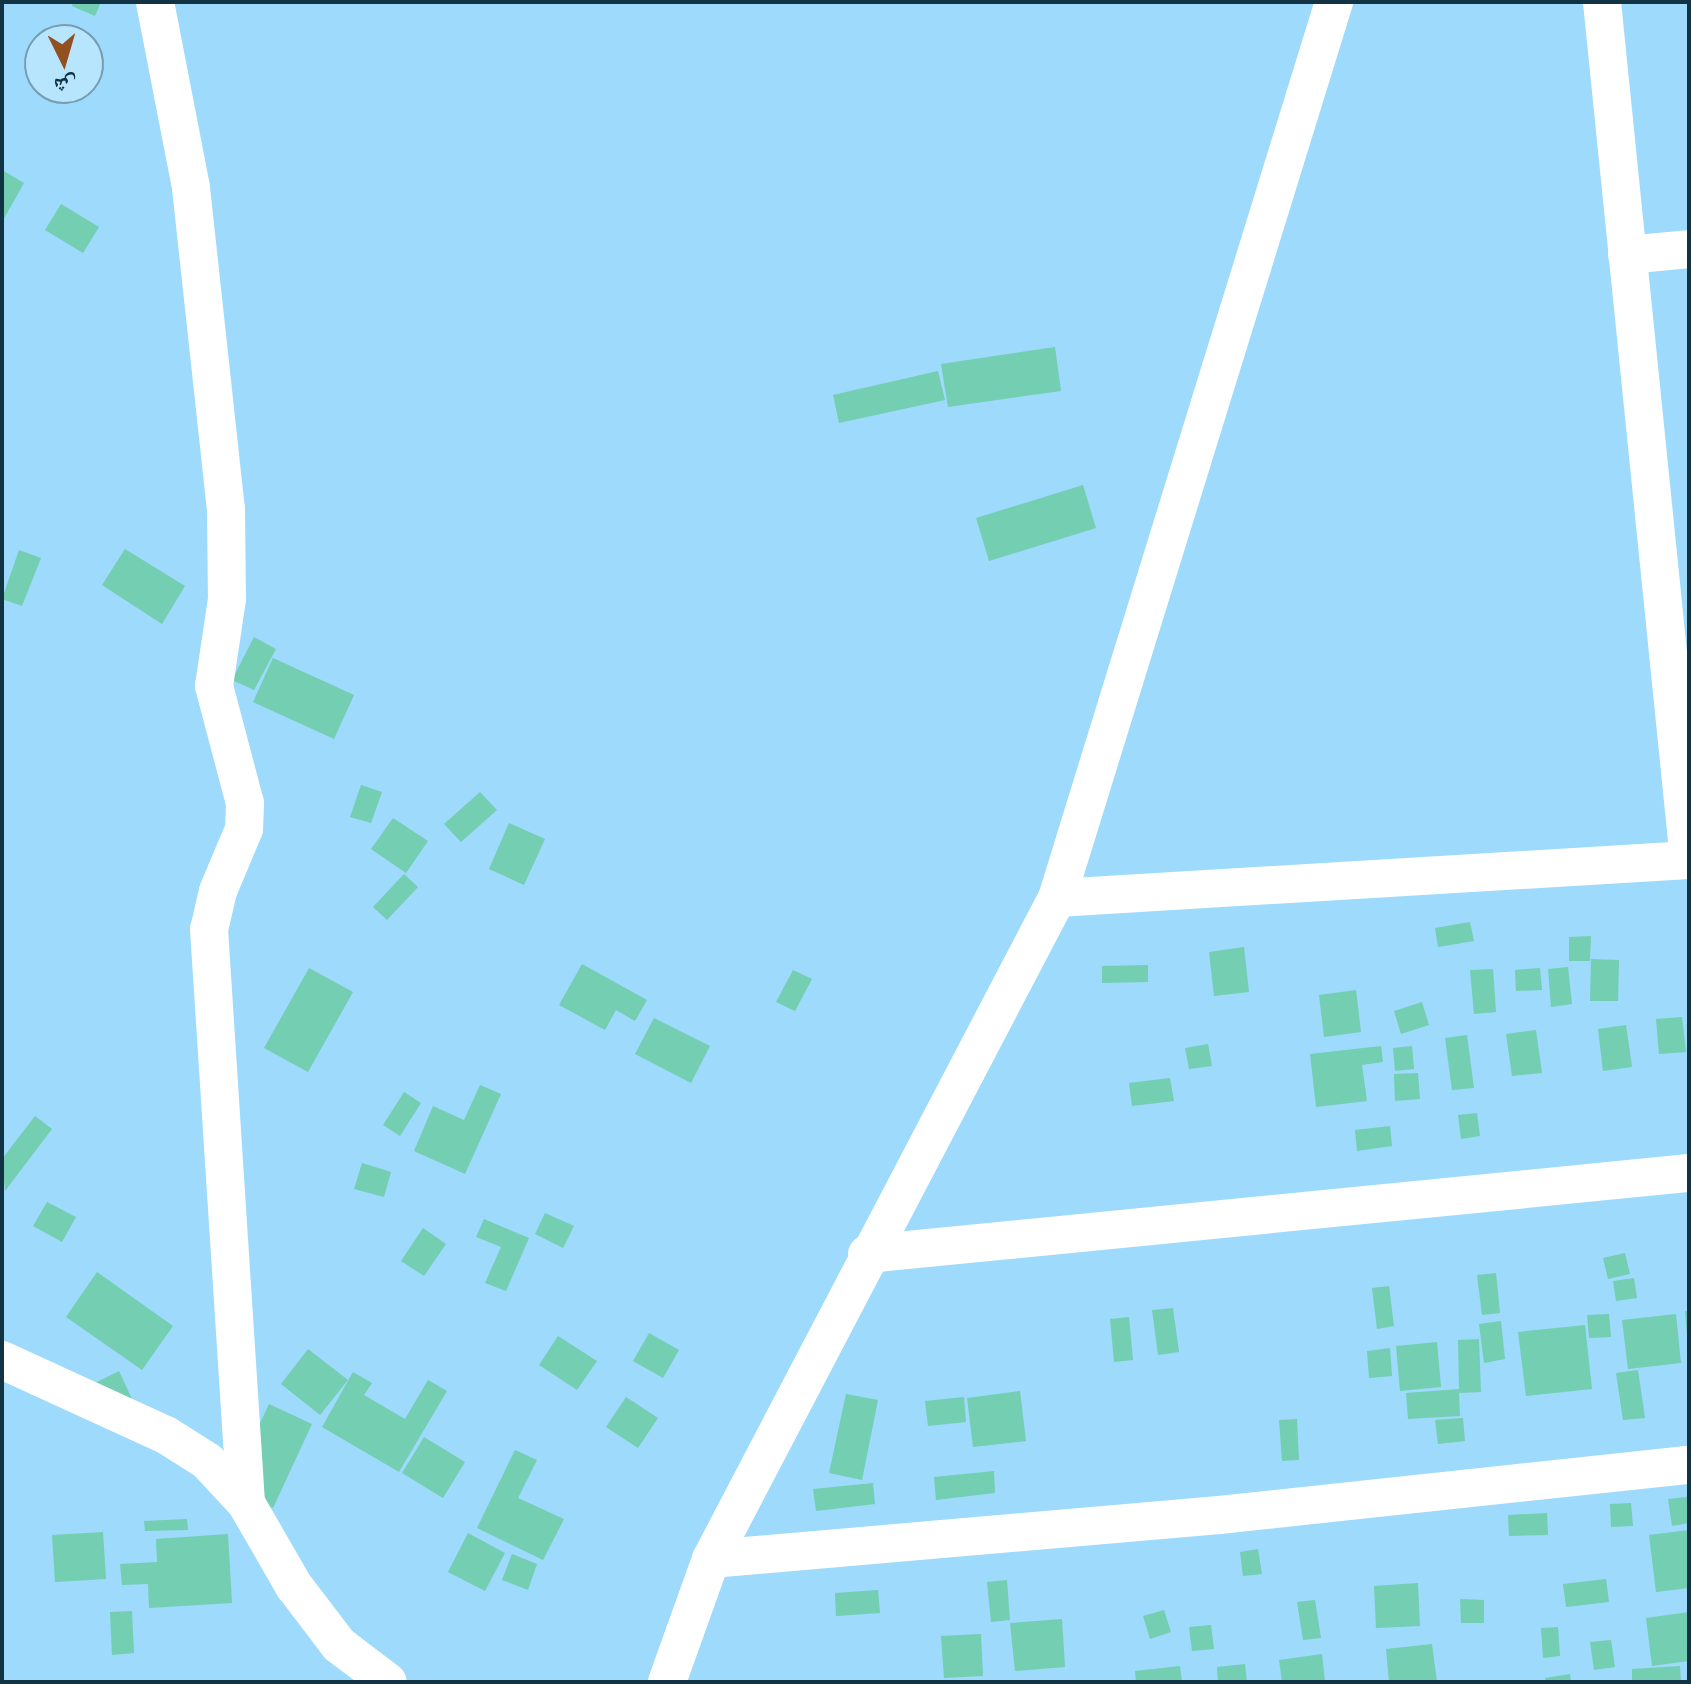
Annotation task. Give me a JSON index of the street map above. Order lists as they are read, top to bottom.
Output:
{
  "north": "bottom"
}
